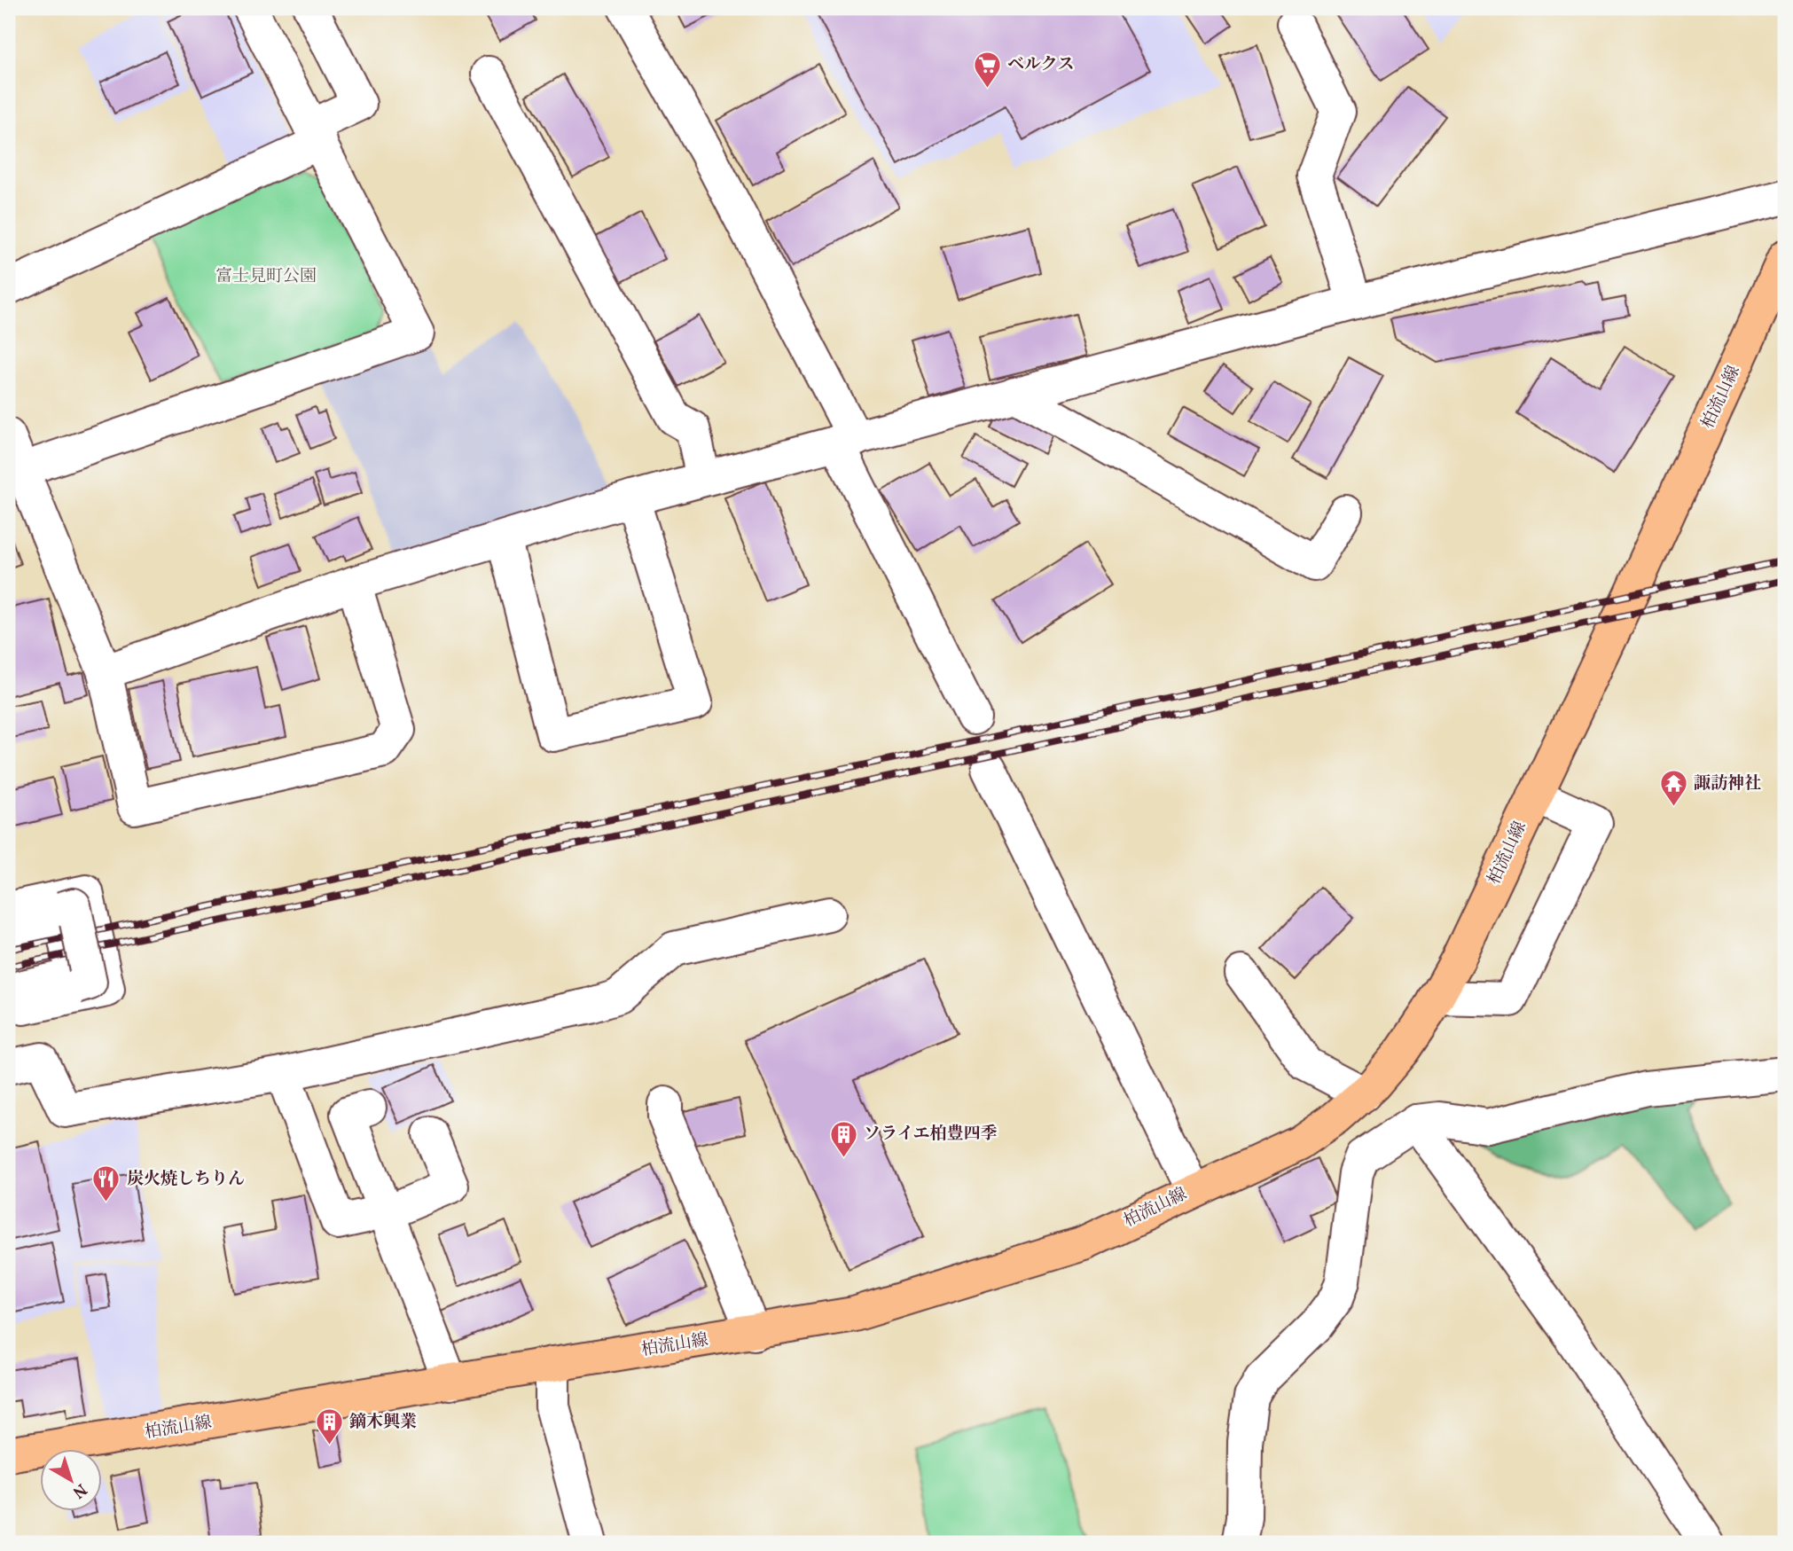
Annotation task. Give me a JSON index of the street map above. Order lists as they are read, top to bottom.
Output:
{
  "streets": {
    "main road": ["柏流山線"]
  },
  "parks": ["富士見町公園"],
  "places": {
    "supermarket": ["ベルクス"],
    "temple": ["諏訪神社"],
    "building": ["ソライエ柏豊四季", "鏑木興業"],
    "restaurant": ["炭火焼しちりん"]
  },
  "north": "bottom right"
}
